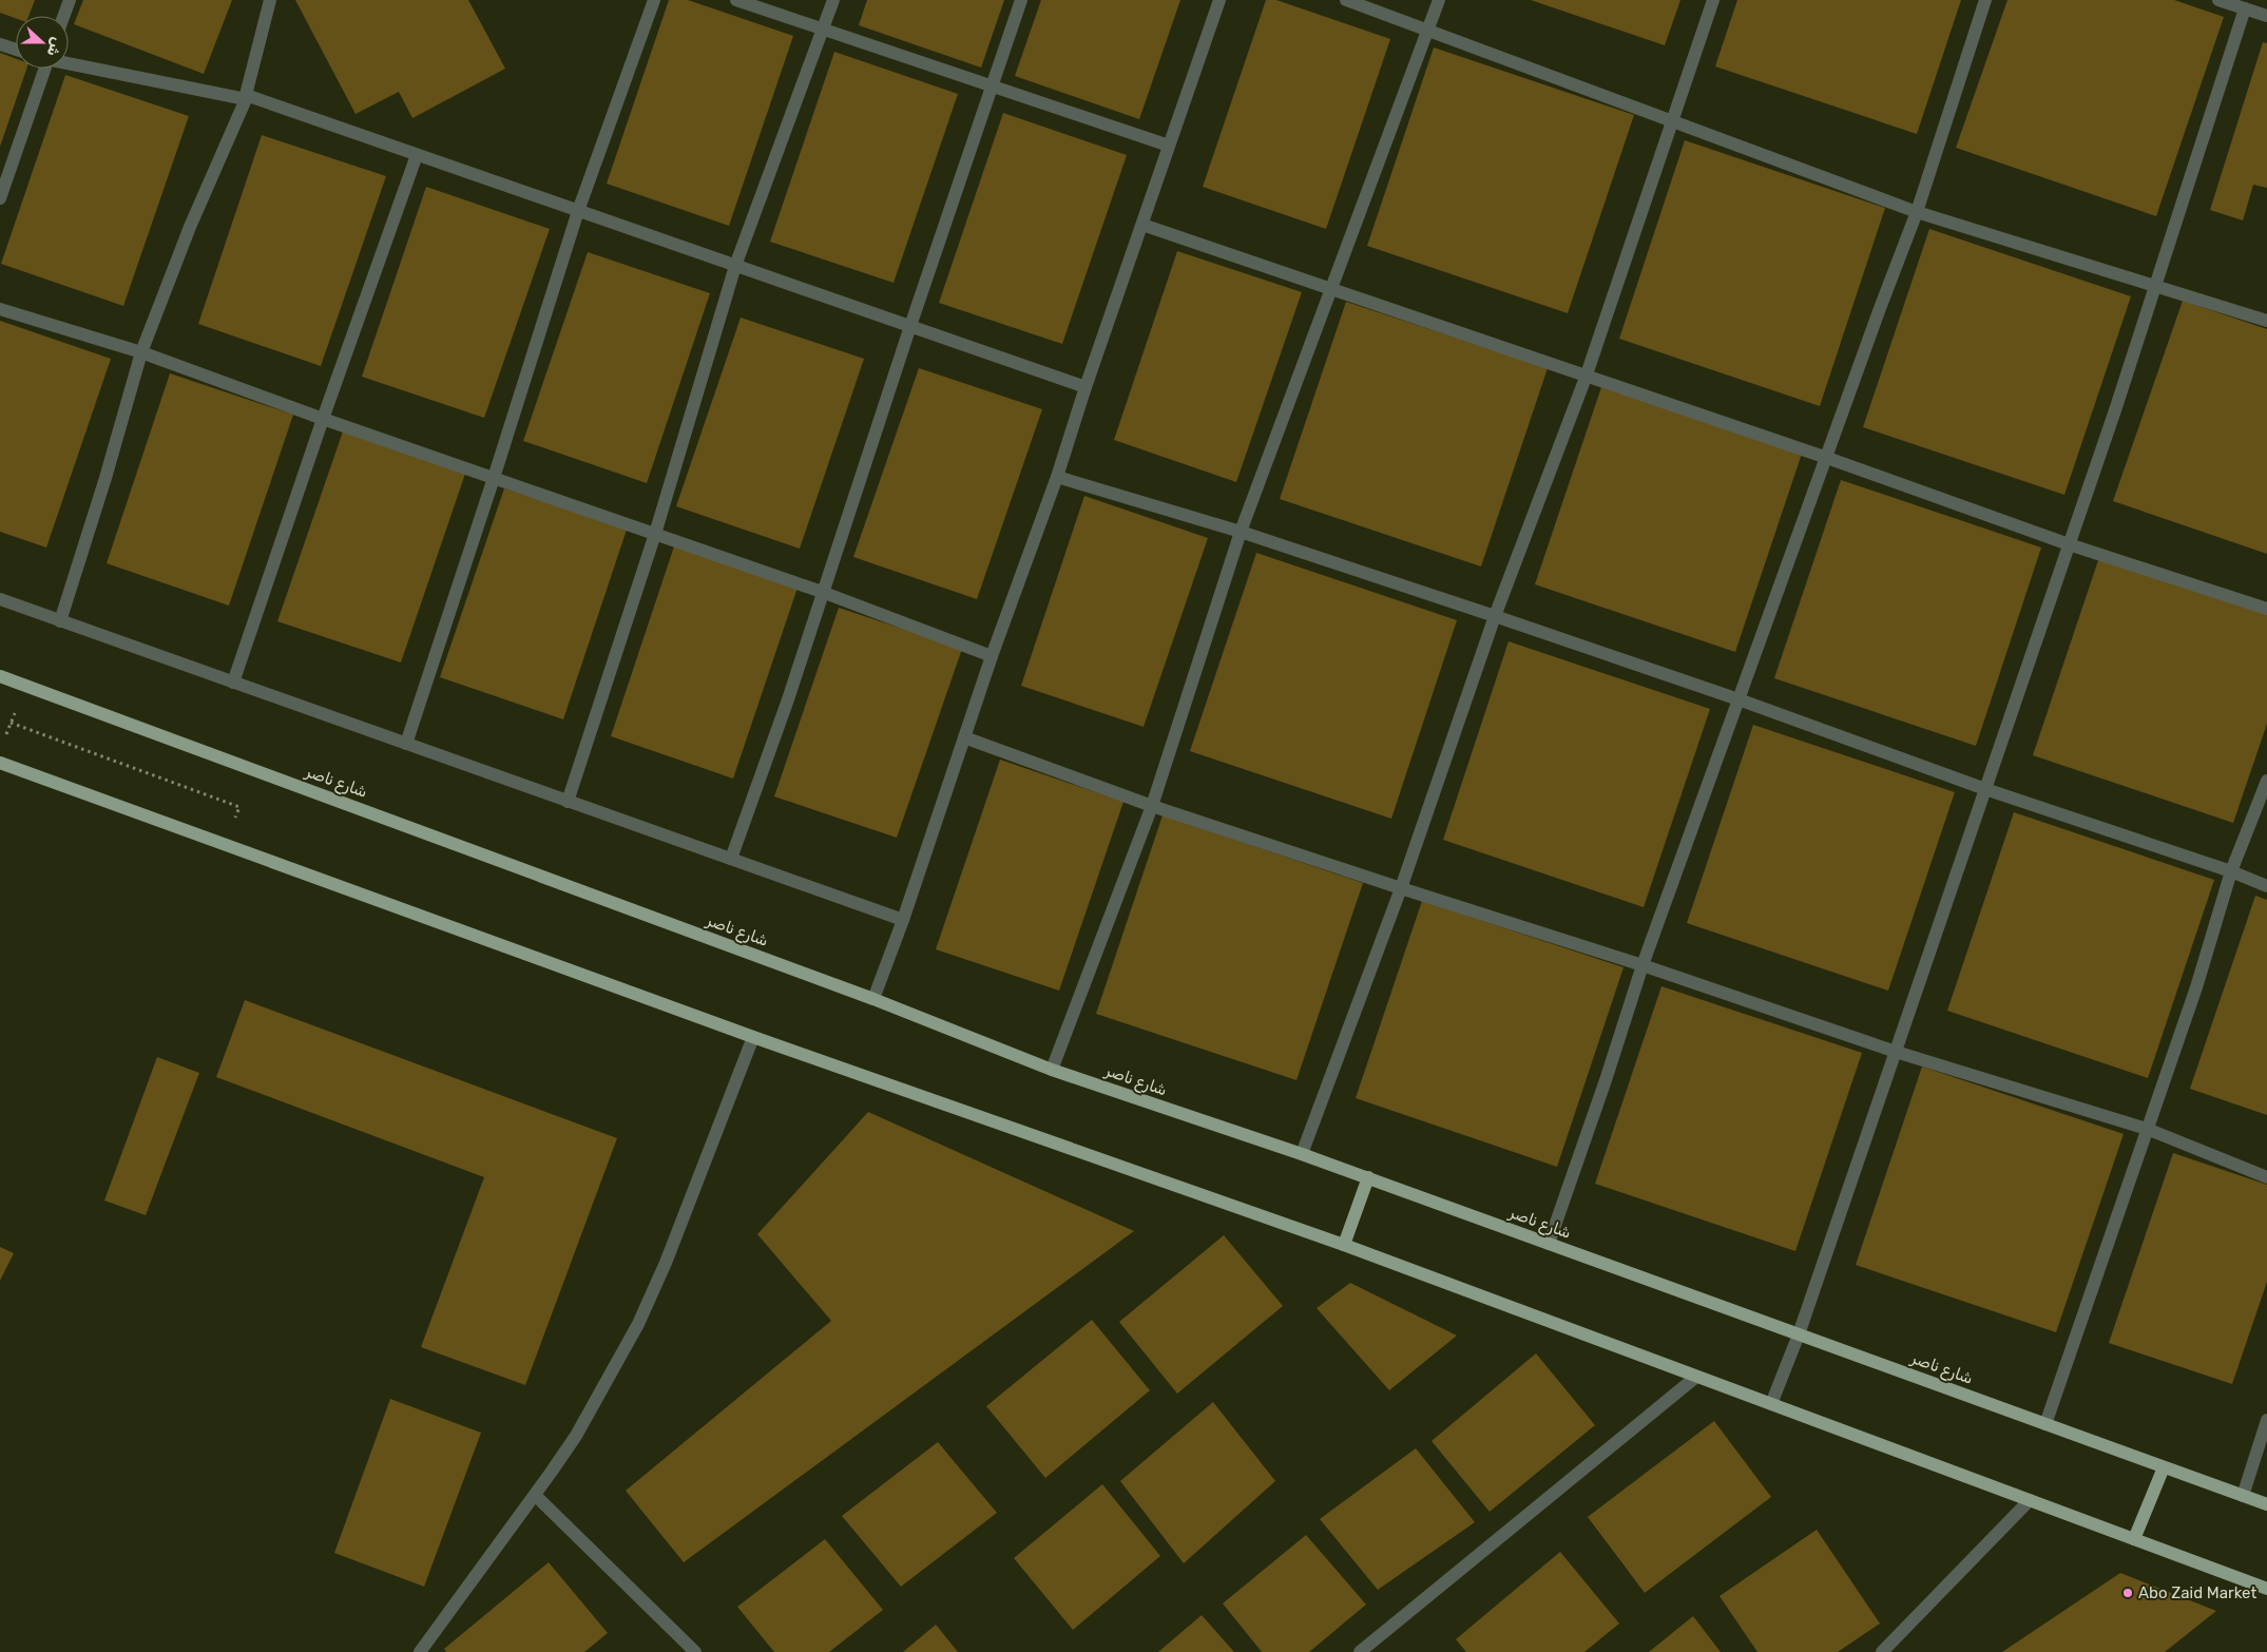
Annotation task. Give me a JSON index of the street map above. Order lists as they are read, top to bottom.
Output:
{
  "streets": {
    "main road": ["شارع ناصر"]
  },
  "places": ["Abo Zaid Market"],
  "north": "right"
}
